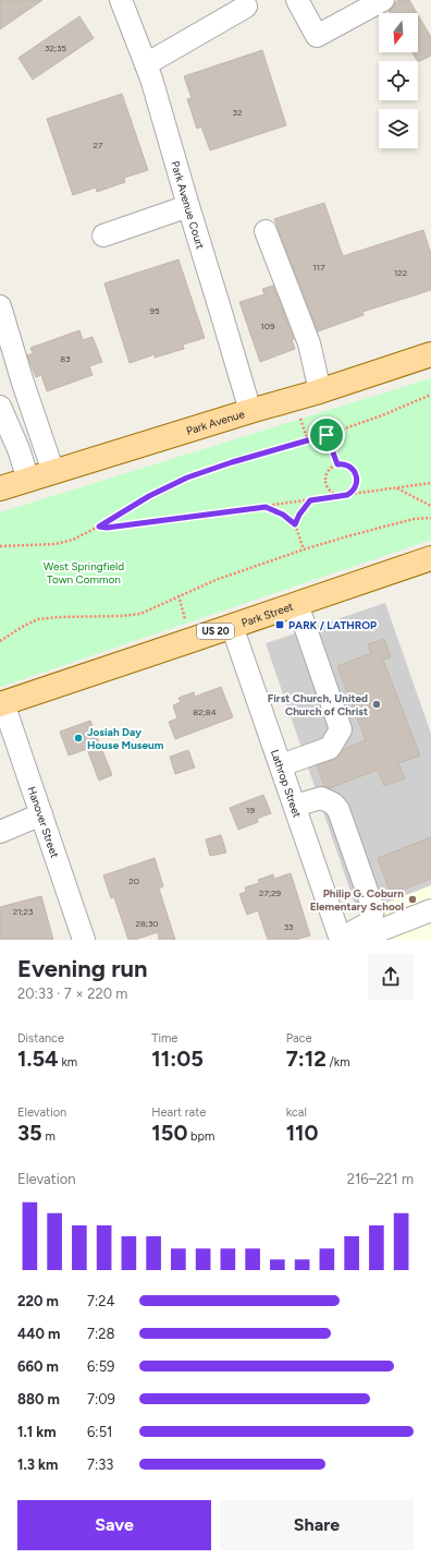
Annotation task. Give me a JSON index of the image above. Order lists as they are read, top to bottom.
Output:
{
  "streets": {
    "main road": ["Park Avenue", "Park Street", "US 20"],
    "street": ["Park Avenue Court", "Lathrop Street", "Hanover Street"]
  },
  "crossings": [
    ["Park Avenue Court", "Park Avenue"],
    ["Park Street", "Lathrop Street"],
    ["Park Street", "Hanover Street"]
  ],
  "parks": ["West Springfield Town Common"],
  "places": {
    "transit": ["PARK / LATHROP"],
    "other": ["First Church, United Church of Christ", "Josiah Day House Museum", "Philip G. Coburn Elementary School"]
  },
  "house_numbers": [
    "32;35",
    "32",
    "27",
    "117",
    "122",
    "95",
    "109",
    "83",
    "82;84",
    "19",
    "20",
    "27;29",
    "21;23",
    "28;30",
    "33"
  ],
  "north": "bottom",
  "page": {
    "heading": ["Evening run", "20:33 · 7 × 220 m"],
    "stats": [
      ["Distance", "1.54 km"],
      ["Time", "11:05"],
      ["Pace", "7:12 /km"],
      ["Elevation", "35 m"],
      ["Heart rate", "150 bpm"],
      ["kcal", "110"]
    ],
    "chart": ["Elevation", "216–221 m"],
    "list": [
      {
        "name": "220 m",
        "note": "7:24"
      },
      {
        "name": "440 m",
        "note": "7:28"
      },
      {
        "name": "660 m",
        "note": "6:59"
      },
      {
        "name": "880 m",
        "note": "7:09"
      },
      {
        "name": "1.1 km",
        "note": "6:51"
      },
      {
        "name": "1.3 km",
        "note": "7:33"
      }
    ],
    "buttons": ["Save", "Share"]
  }
}
